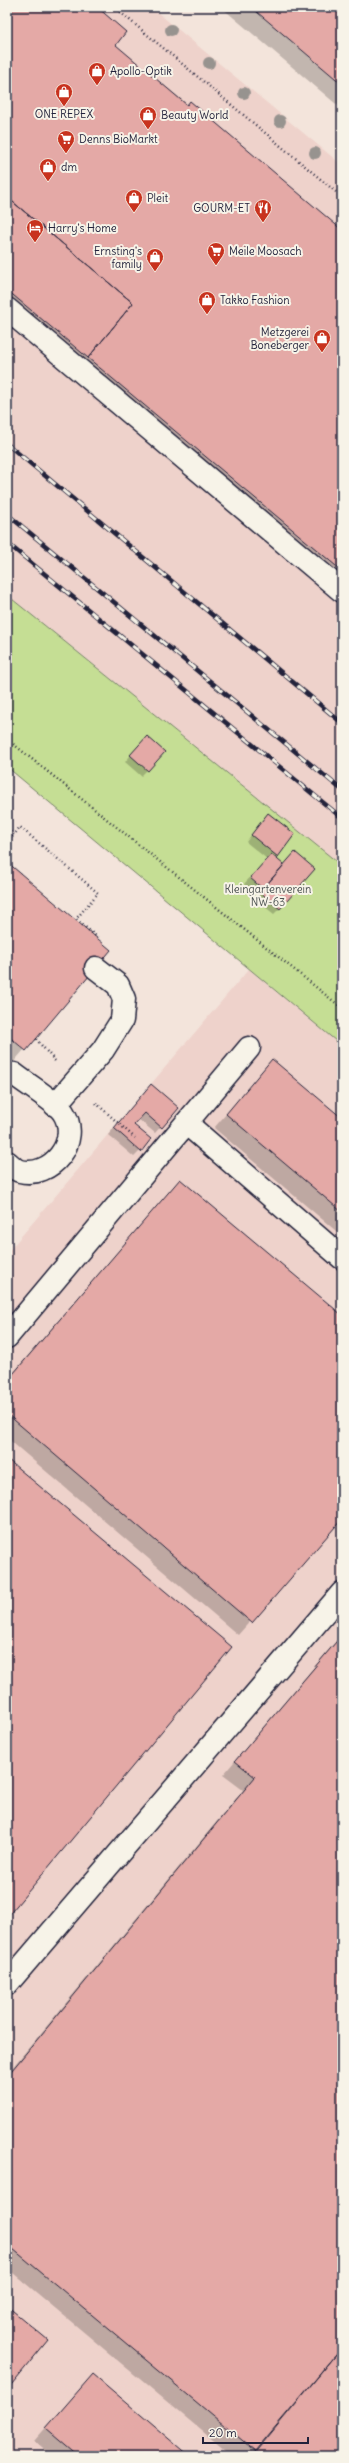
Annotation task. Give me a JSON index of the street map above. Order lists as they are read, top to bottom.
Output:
{
  "parks": ["Kleingartenverein NW-63"],
  "places": {
    "shop": [
      "Apollo-Optik",
      "ONE REPEX",
      "Beauty World",
      "dm",
      "Pleit",
      "Ernsting's family",
      "Takko Fashion",
      "Metzgerei Boneberger"
    ],
    "supermarket": ["Denns BioMarkt", "Meile Moosach"],
    "restaurant": ["GOURM-ET"],
    "hotel": ["Harry's Home"]
  },
  "scale_bar": "20 m"
}
